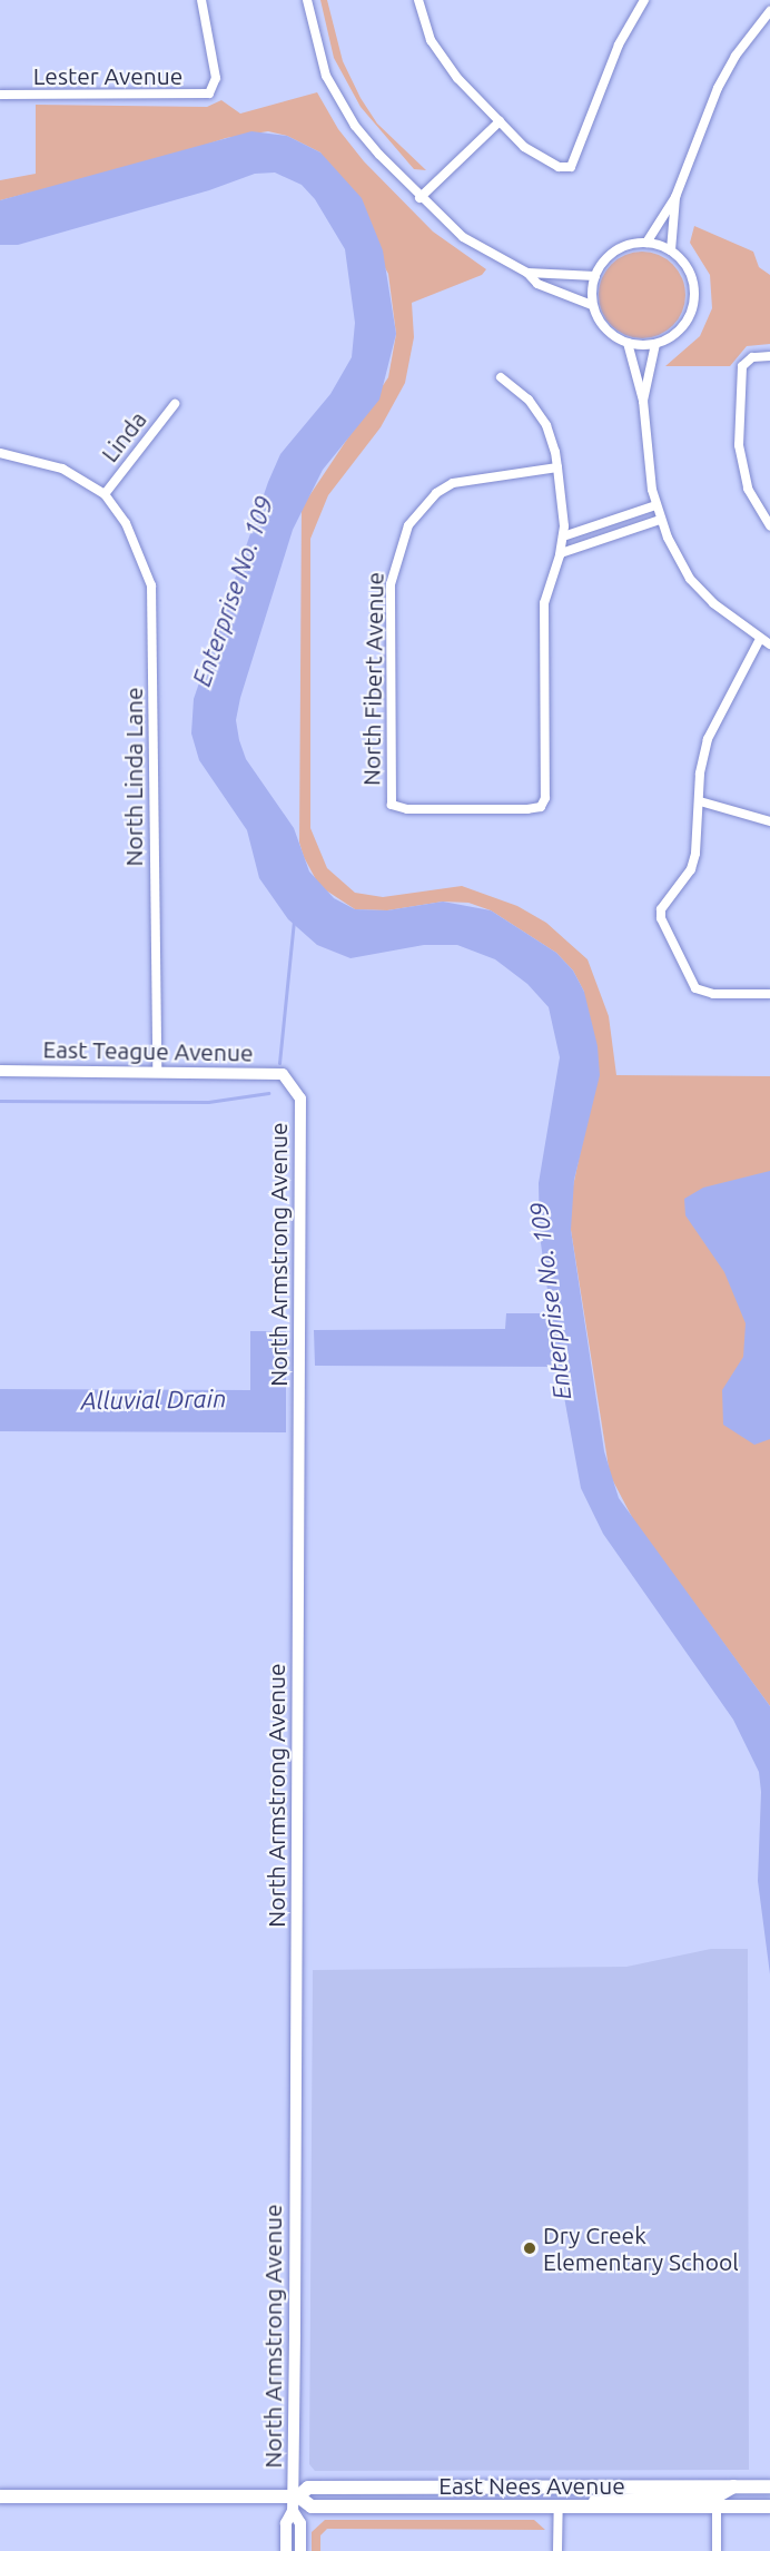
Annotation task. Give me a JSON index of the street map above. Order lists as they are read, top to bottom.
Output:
{
  "streets": {
    "main road": ["East Nees Avenue"],
    "street": [
      "Lester Avenue",
      "Linda",
      "North Fibert Avenue",
      "North Linda Lane",
      "East Teague Avenue",
      "North Armstrong Avenue"
    ]
  },
  "crossings": [
    ["Linda", "North Linda Lane"],
    ["North Linda Lane", "East Teague Avenue"],
    ["East Teague Avenue", "North Armstrong Avenue"],
    ["North Armstrong Avenue", "East Nees Avenue"]
  ],
  "water": ["Enterprise No. 109", "Alluvial Drain"],
  "places": ["Dry Creek Elementary School"]
}
